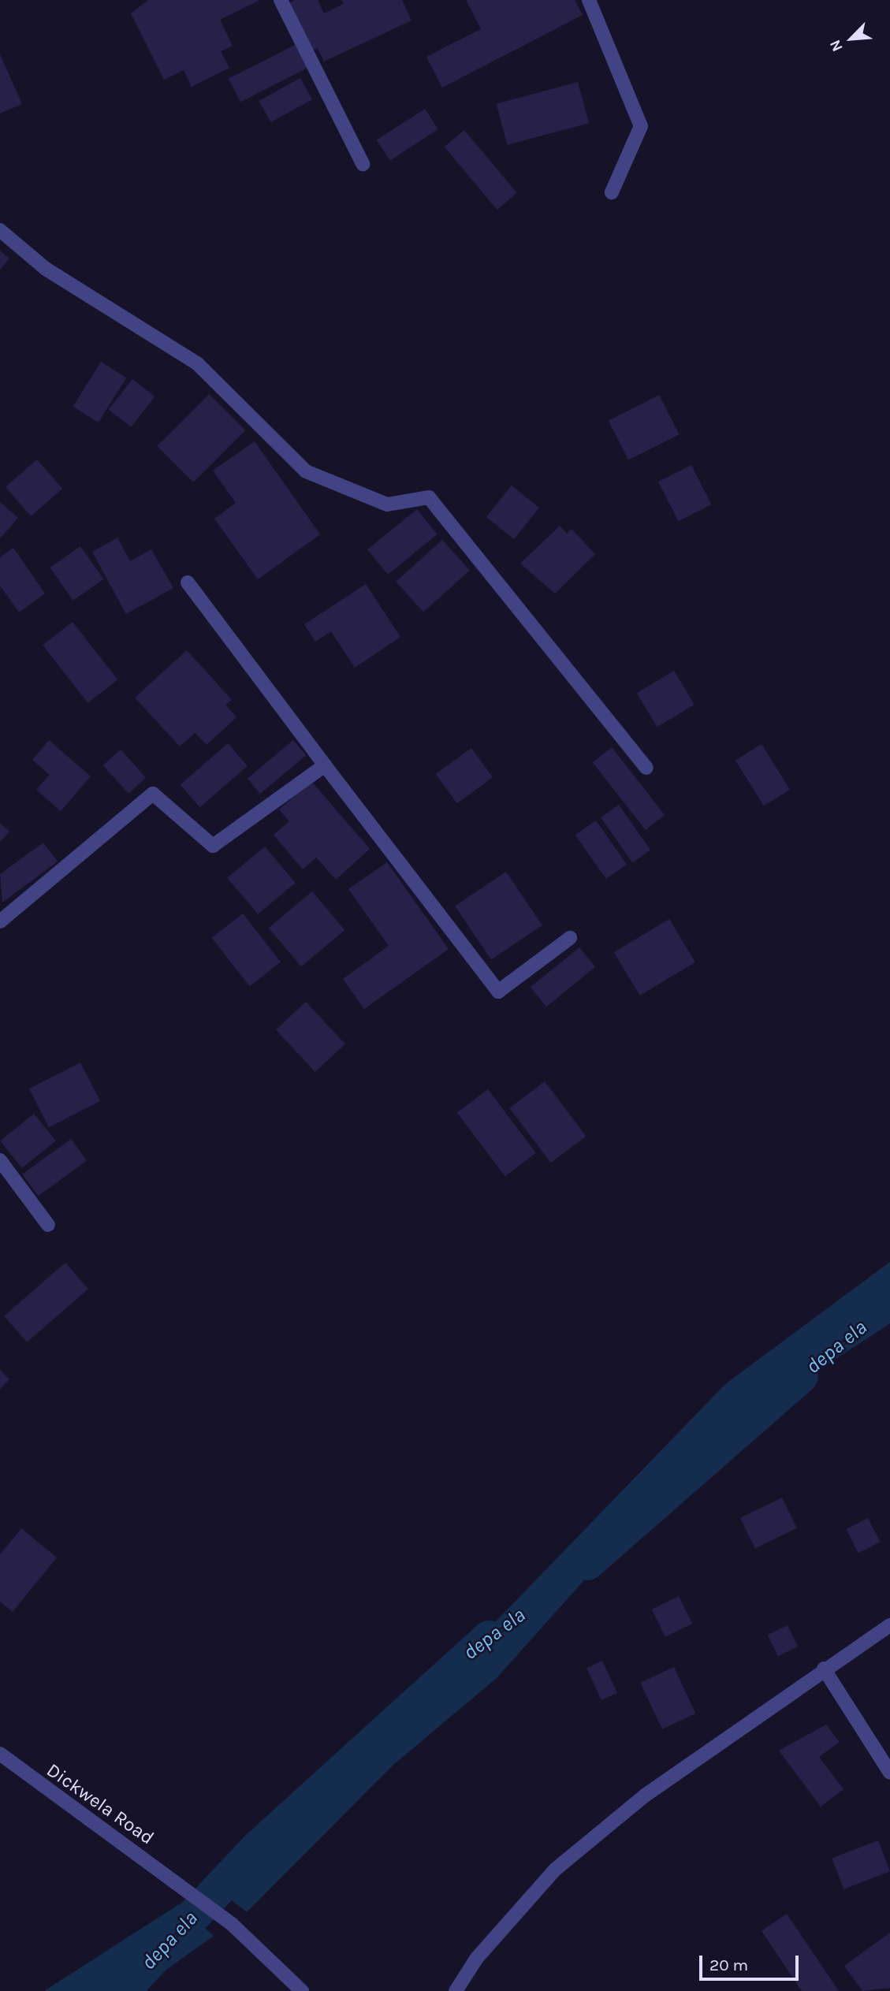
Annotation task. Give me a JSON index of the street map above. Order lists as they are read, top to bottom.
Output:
{
  "streets": {
    "street": ["Dickwela Road"]
  },
  "water": ["depa ela"],
  "scale_bar": "20 m",
  "north": "bottom left"
}
